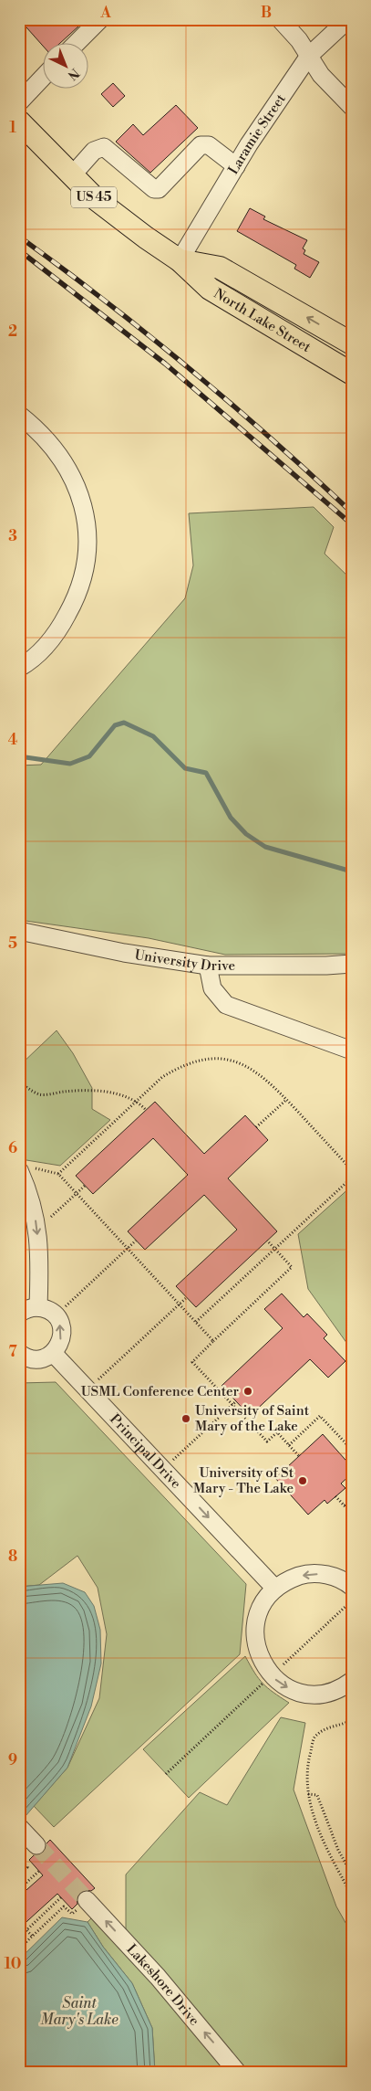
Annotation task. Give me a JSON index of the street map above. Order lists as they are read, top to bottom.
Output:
{
  "streets": {
    "main road": ["US 45", "North Lake Street"],
    "street": [
      "Laramie Street",
      "University Drive",
      "Principal Drive",
      "Lakeshore Drive"
    ]
  },
  "crossings": [
    ["Laramie Street", "North Lake Street"]
  ],
  "one_way": ["Principal Drive", "Lakeshore Drive"],
  "water": ["Saint Mary's Lake"],
  "places": ["USML Conference Center", "University of Saint Mary of the Lake", "University of St Mary - The Lake"],
  "north": "bottom right",
  "grid": {
    "columns": ["A", "B"],
    "rows": [
      "1",
      "2",
      "3",
      "4",
      "5",
      "6",
      "7",
      "8",
      "9",
      "10"
    ]
  }
}
